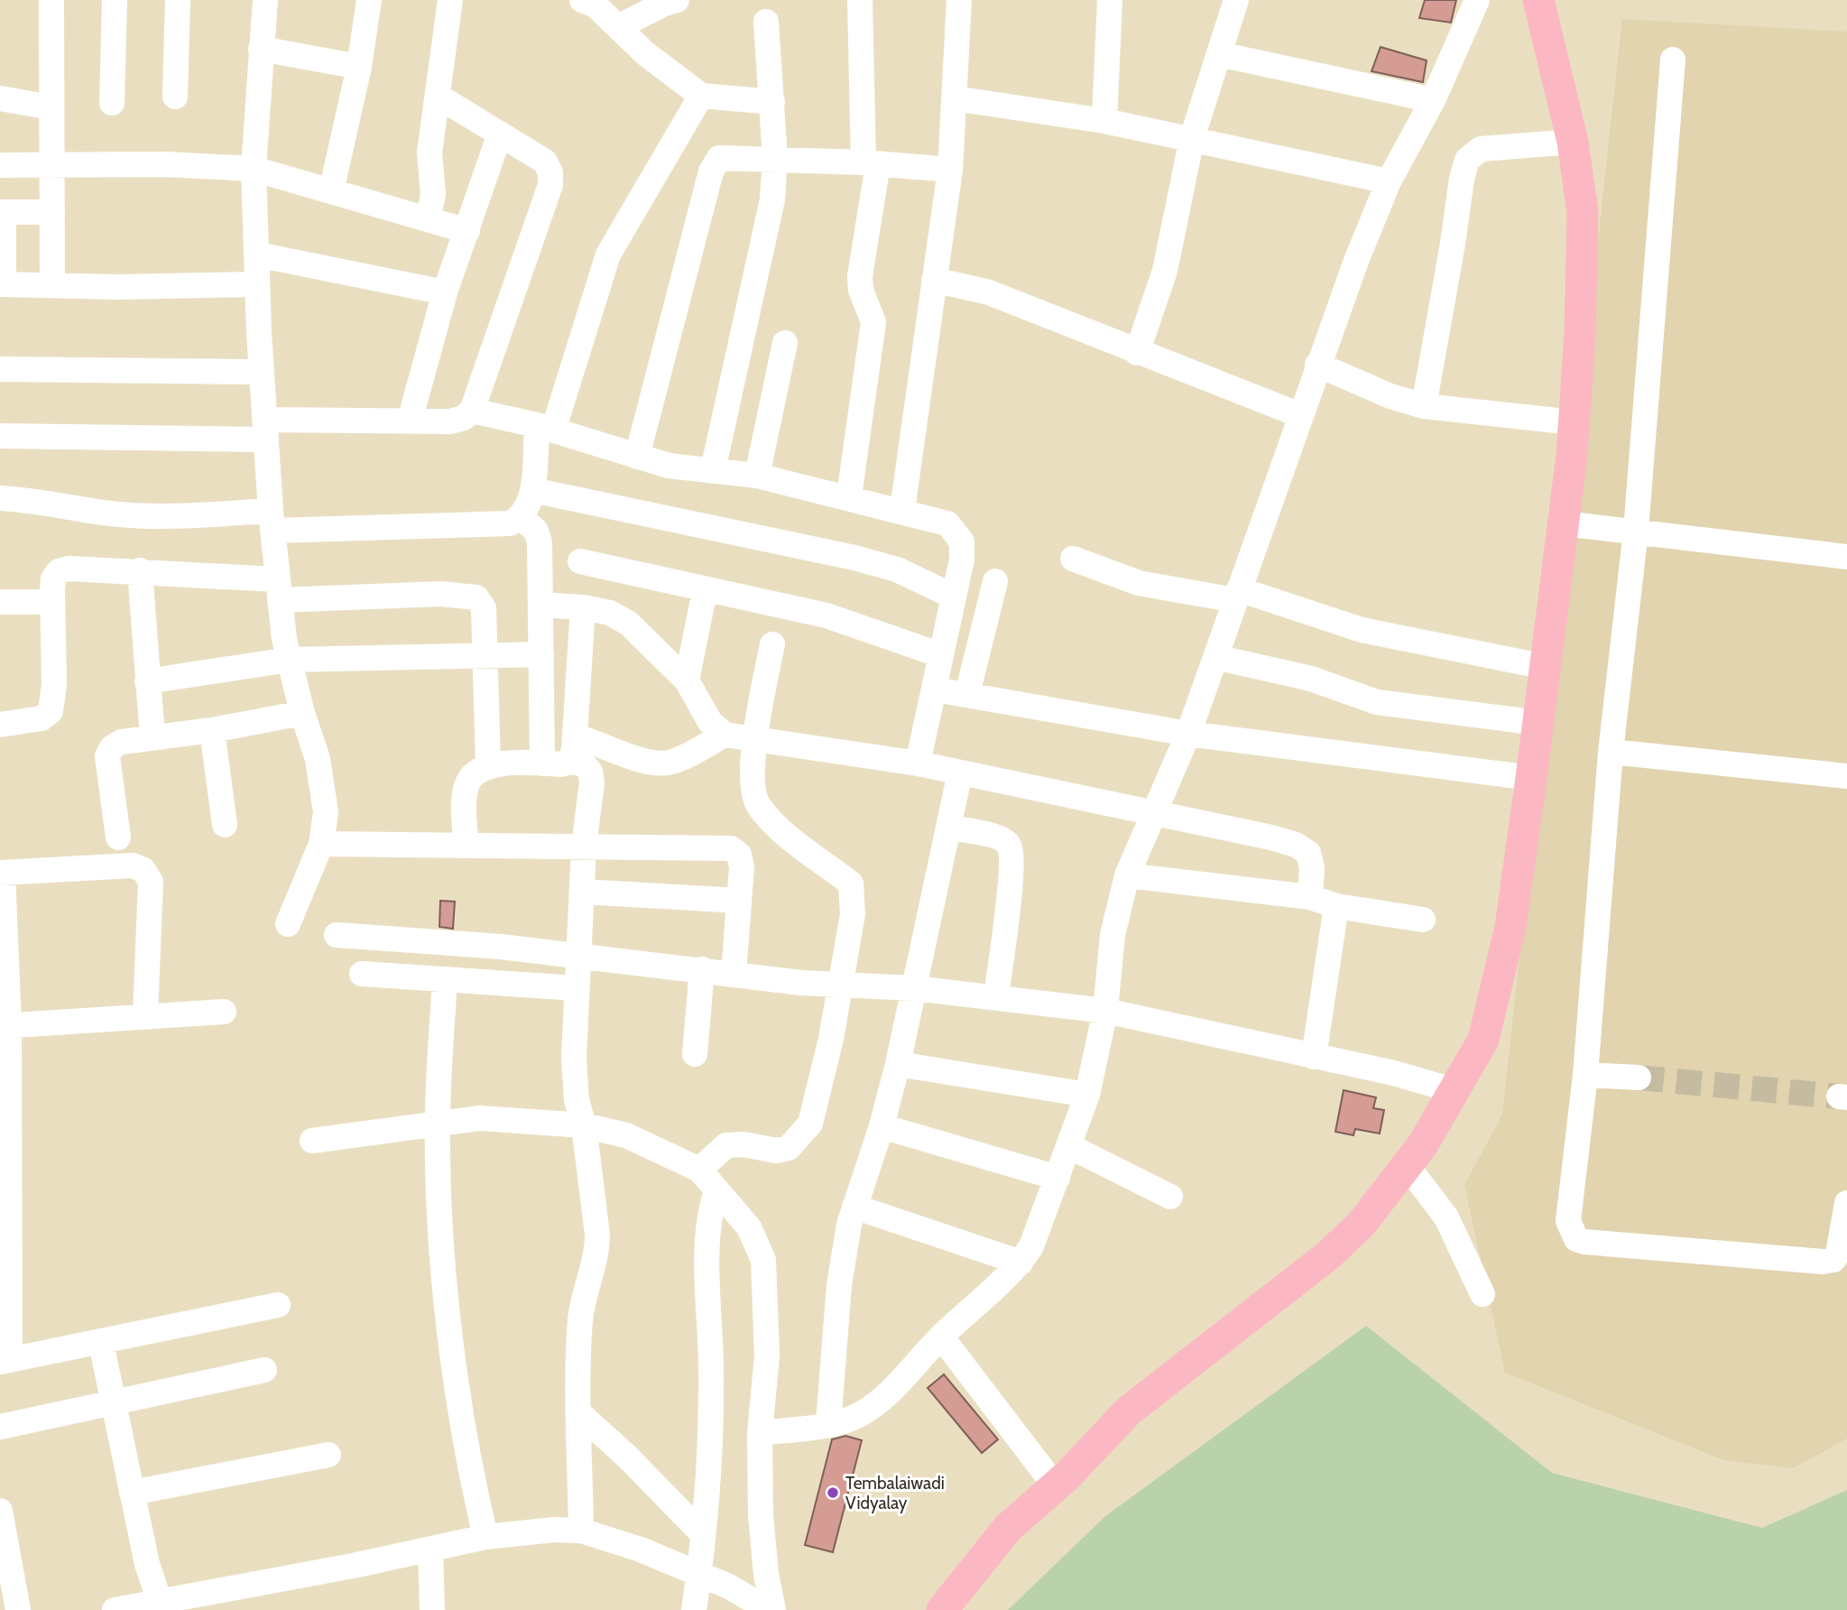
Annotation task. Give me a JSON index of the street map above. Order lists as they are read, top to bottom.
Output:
{
  "places": ["Tembalaiwadi Vidyalay"]
}
